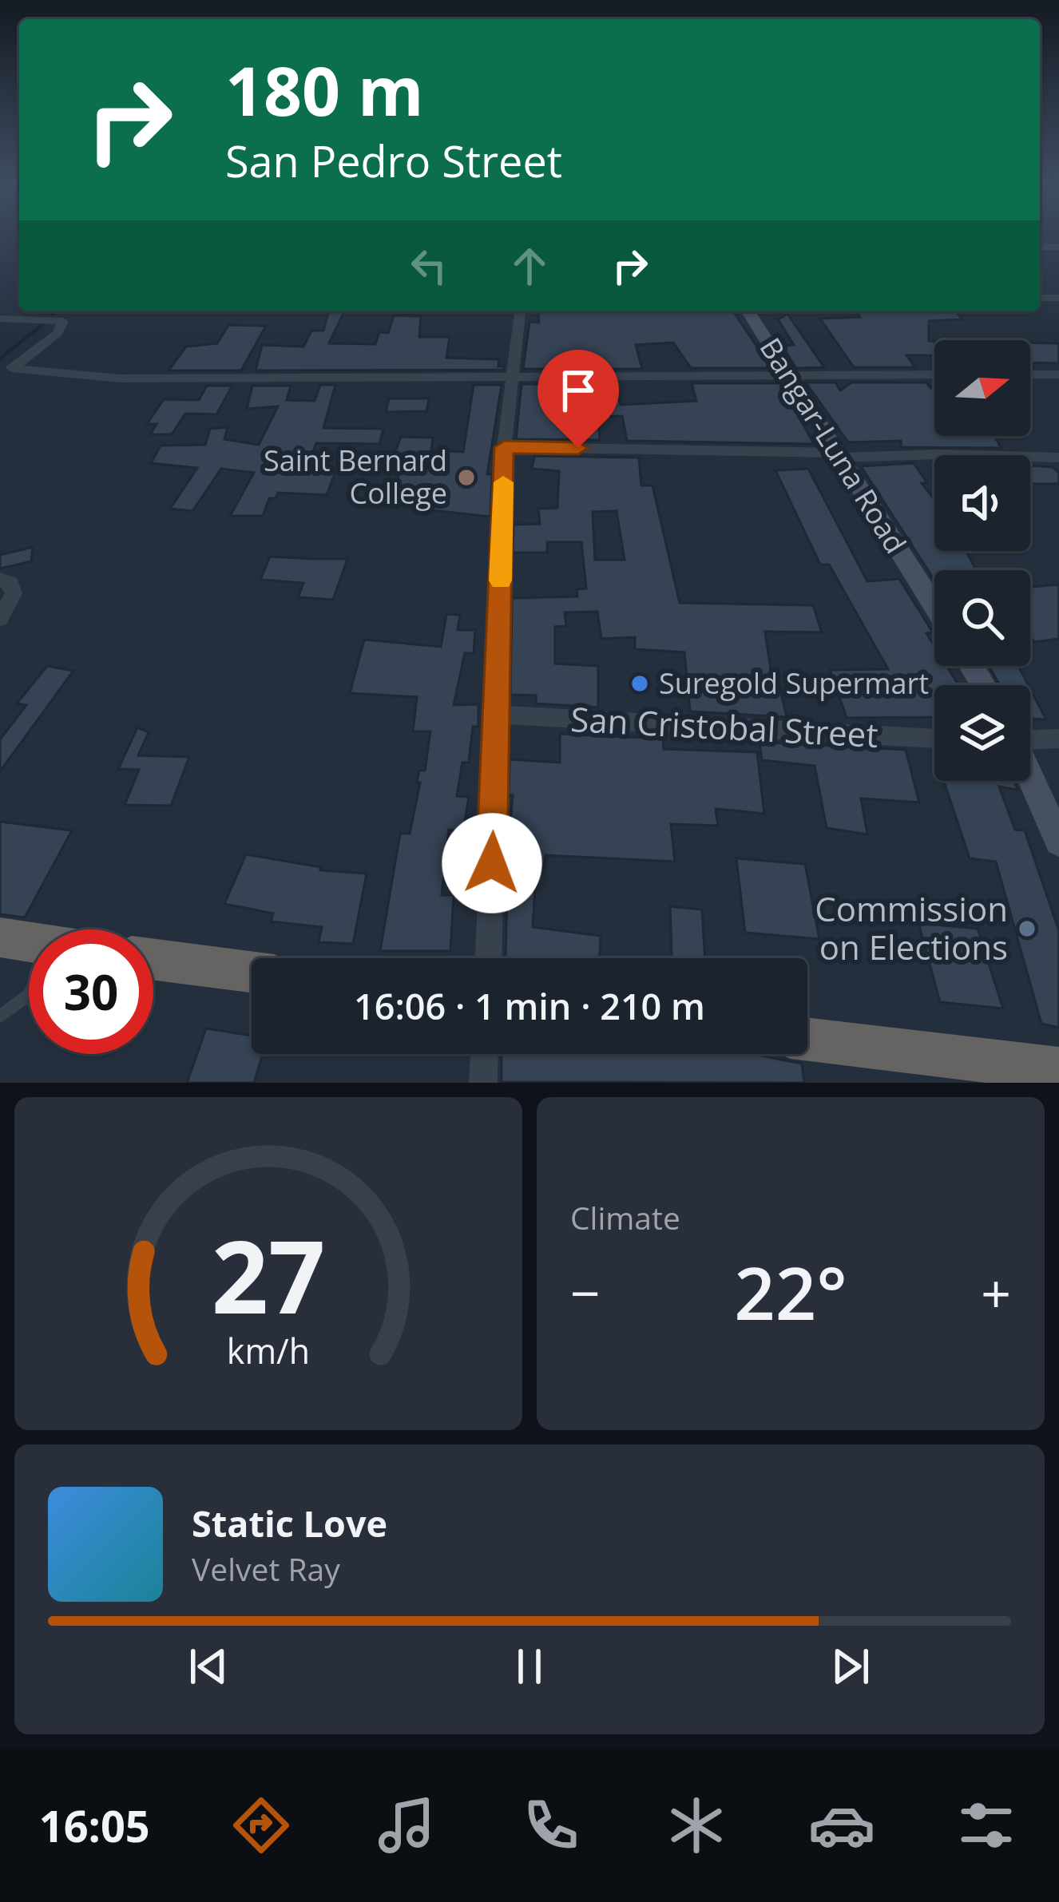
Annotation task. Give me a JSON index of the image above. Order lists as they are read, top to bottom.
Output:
{
  "streets": {
    "main road": ["Bangar-Luna Road"],
    "street": ["San Cristobal Street"]
  },
  "places": ["Saint Bernard College", "Suregold Supermart", "Commission on Elections"],
  "north": "right",
  "page": {
    "turn": ["180 m", "San Pedro Street"],
    "limit": "30",
    "trip": "16:06 · 1 min · 210 m",
    "tile": "Climate",
    "heat": ["−", "22°", "+"],
    "song": ["Static Love", "Velvet Ray"],
    "tabs": "16:05",
    "gauge": ["27", "km/h"]
  }
}
